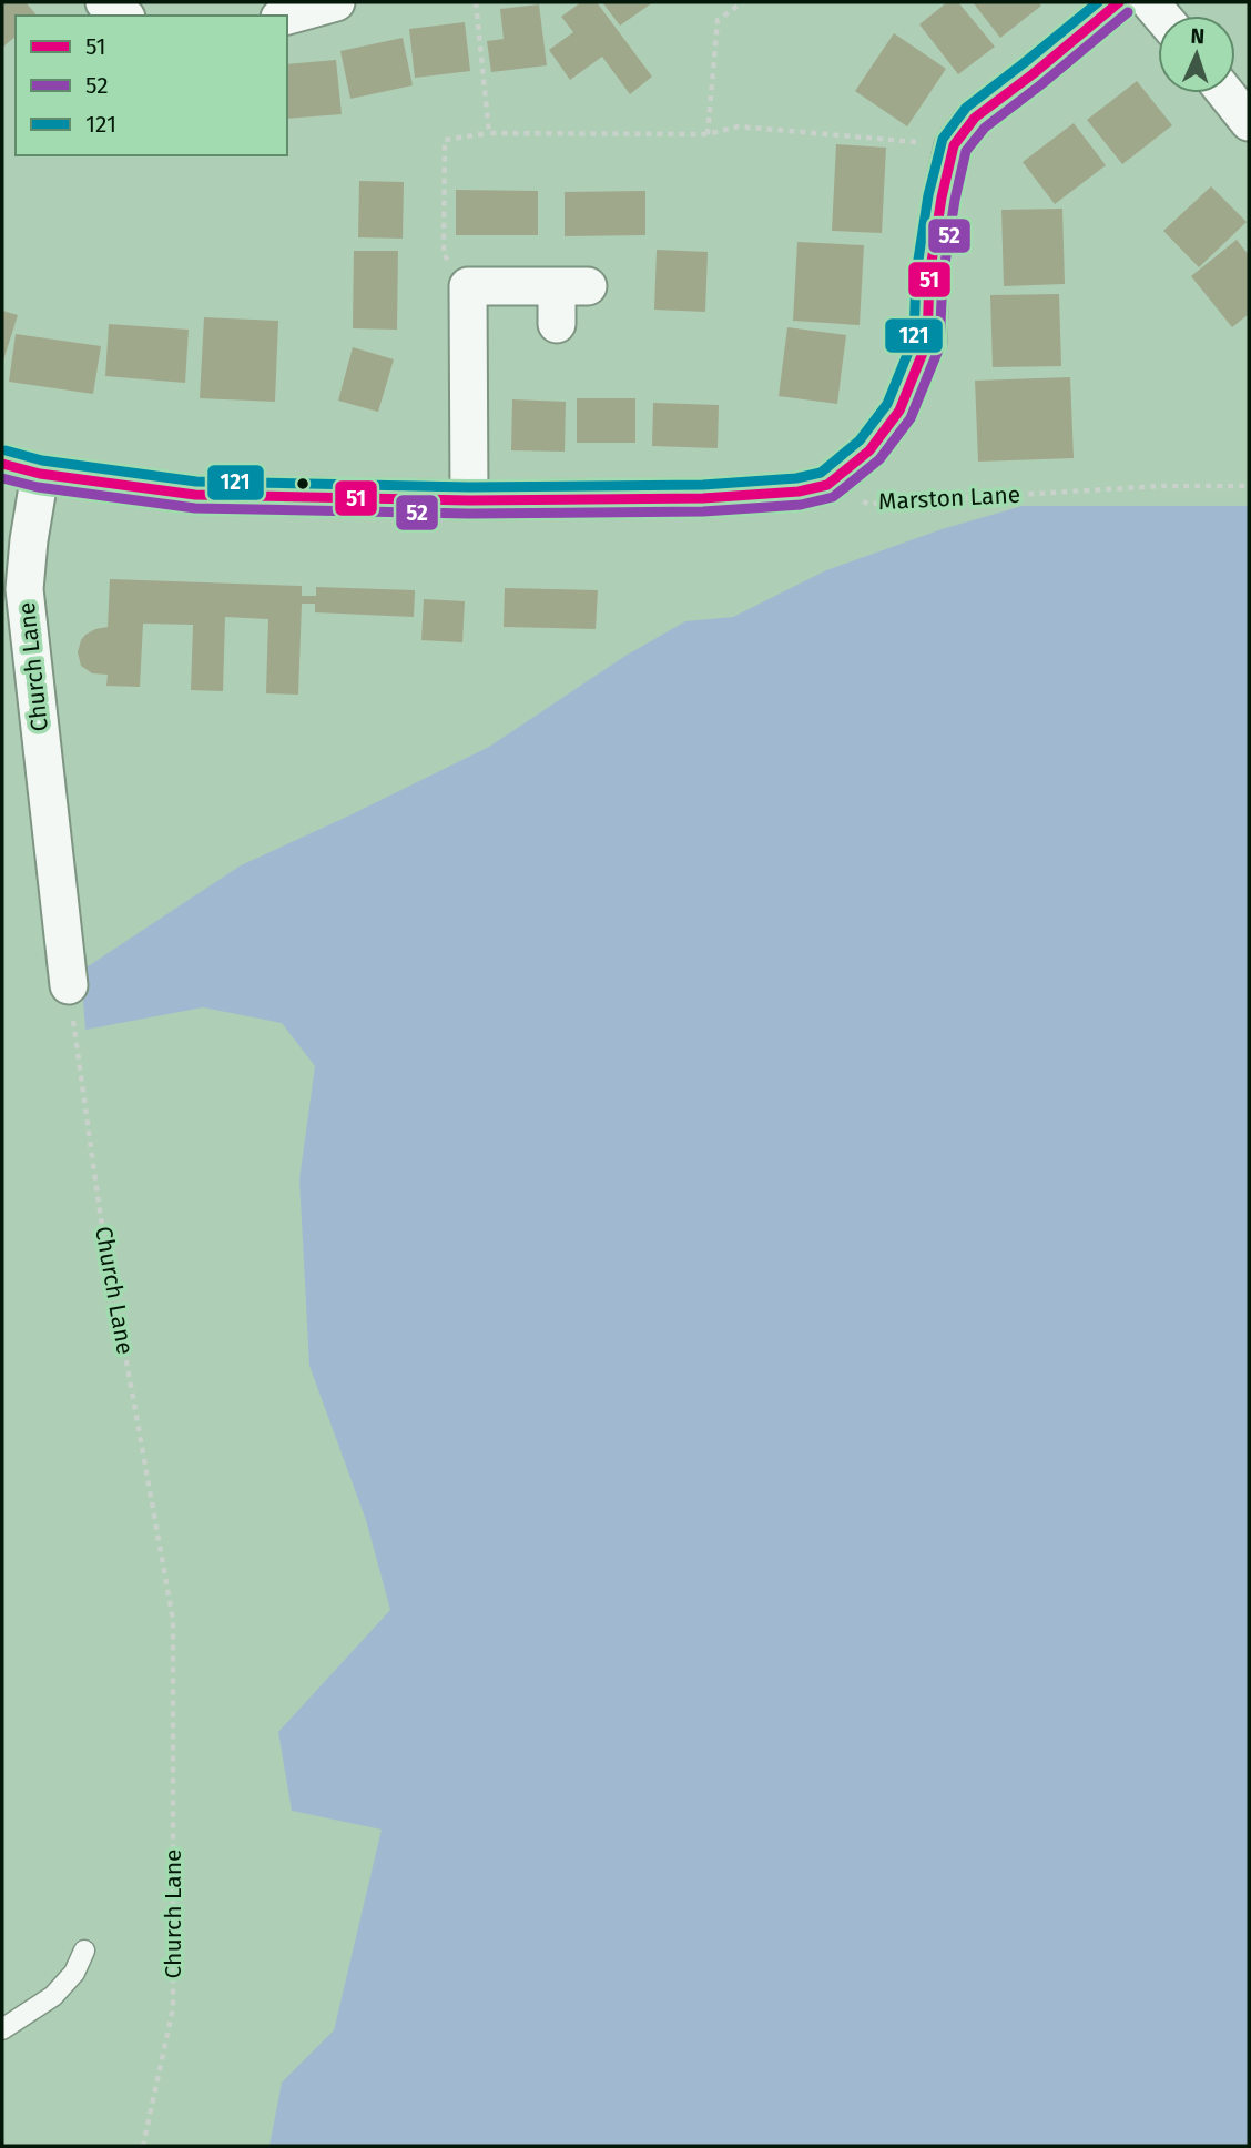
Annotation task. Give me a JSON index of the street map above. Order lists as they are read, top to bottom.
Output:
{
  "streets": {
    "street": ["Church Lane"],
    "path": ["Marston Lane"]
  },
  "lines": ["transit line 51", "transit line 121", "transit line 52"],
  "legend": ["51", "52", "121"],
  "north": "top"
}
